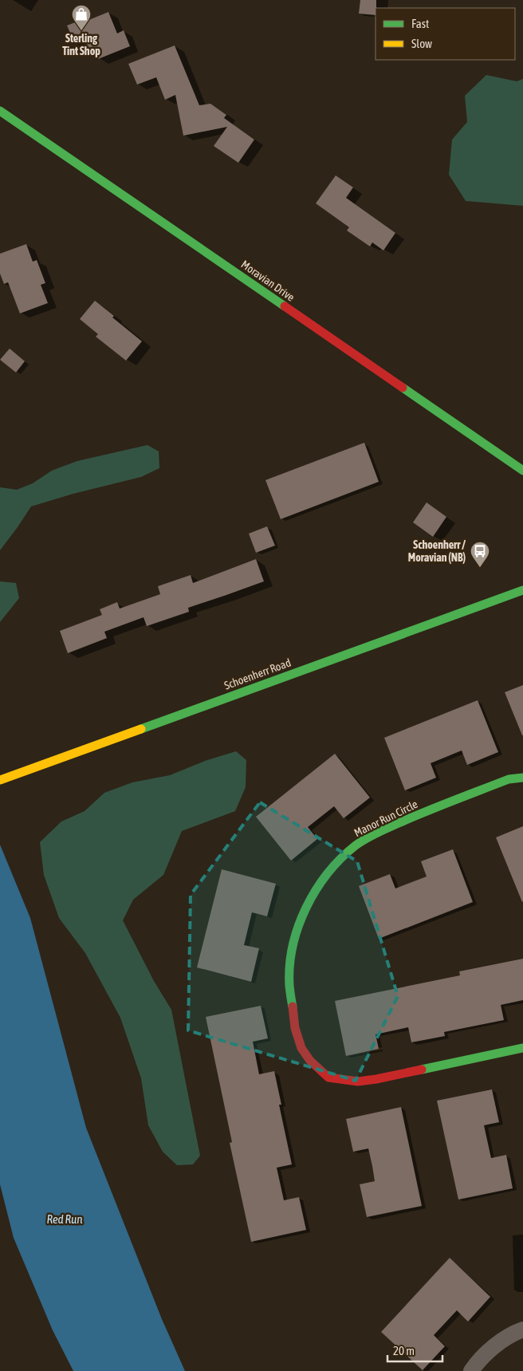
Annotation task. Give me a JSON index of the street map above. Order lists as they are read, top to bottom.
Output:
{
  "streets": {
    "street": ["Moravian Drive", "Schoenherr Road", "Manor Run Circle"]
  },
  "water": ["Red Run"],
  "places": {
    "shop": ["Sterling Tint Shop"],
    "bus stop": ["Schoenherr / Moravian (NB)"]
  },
  "legend": ["Fast", "Slow"],
  "scale_bar": "20 m"
}
